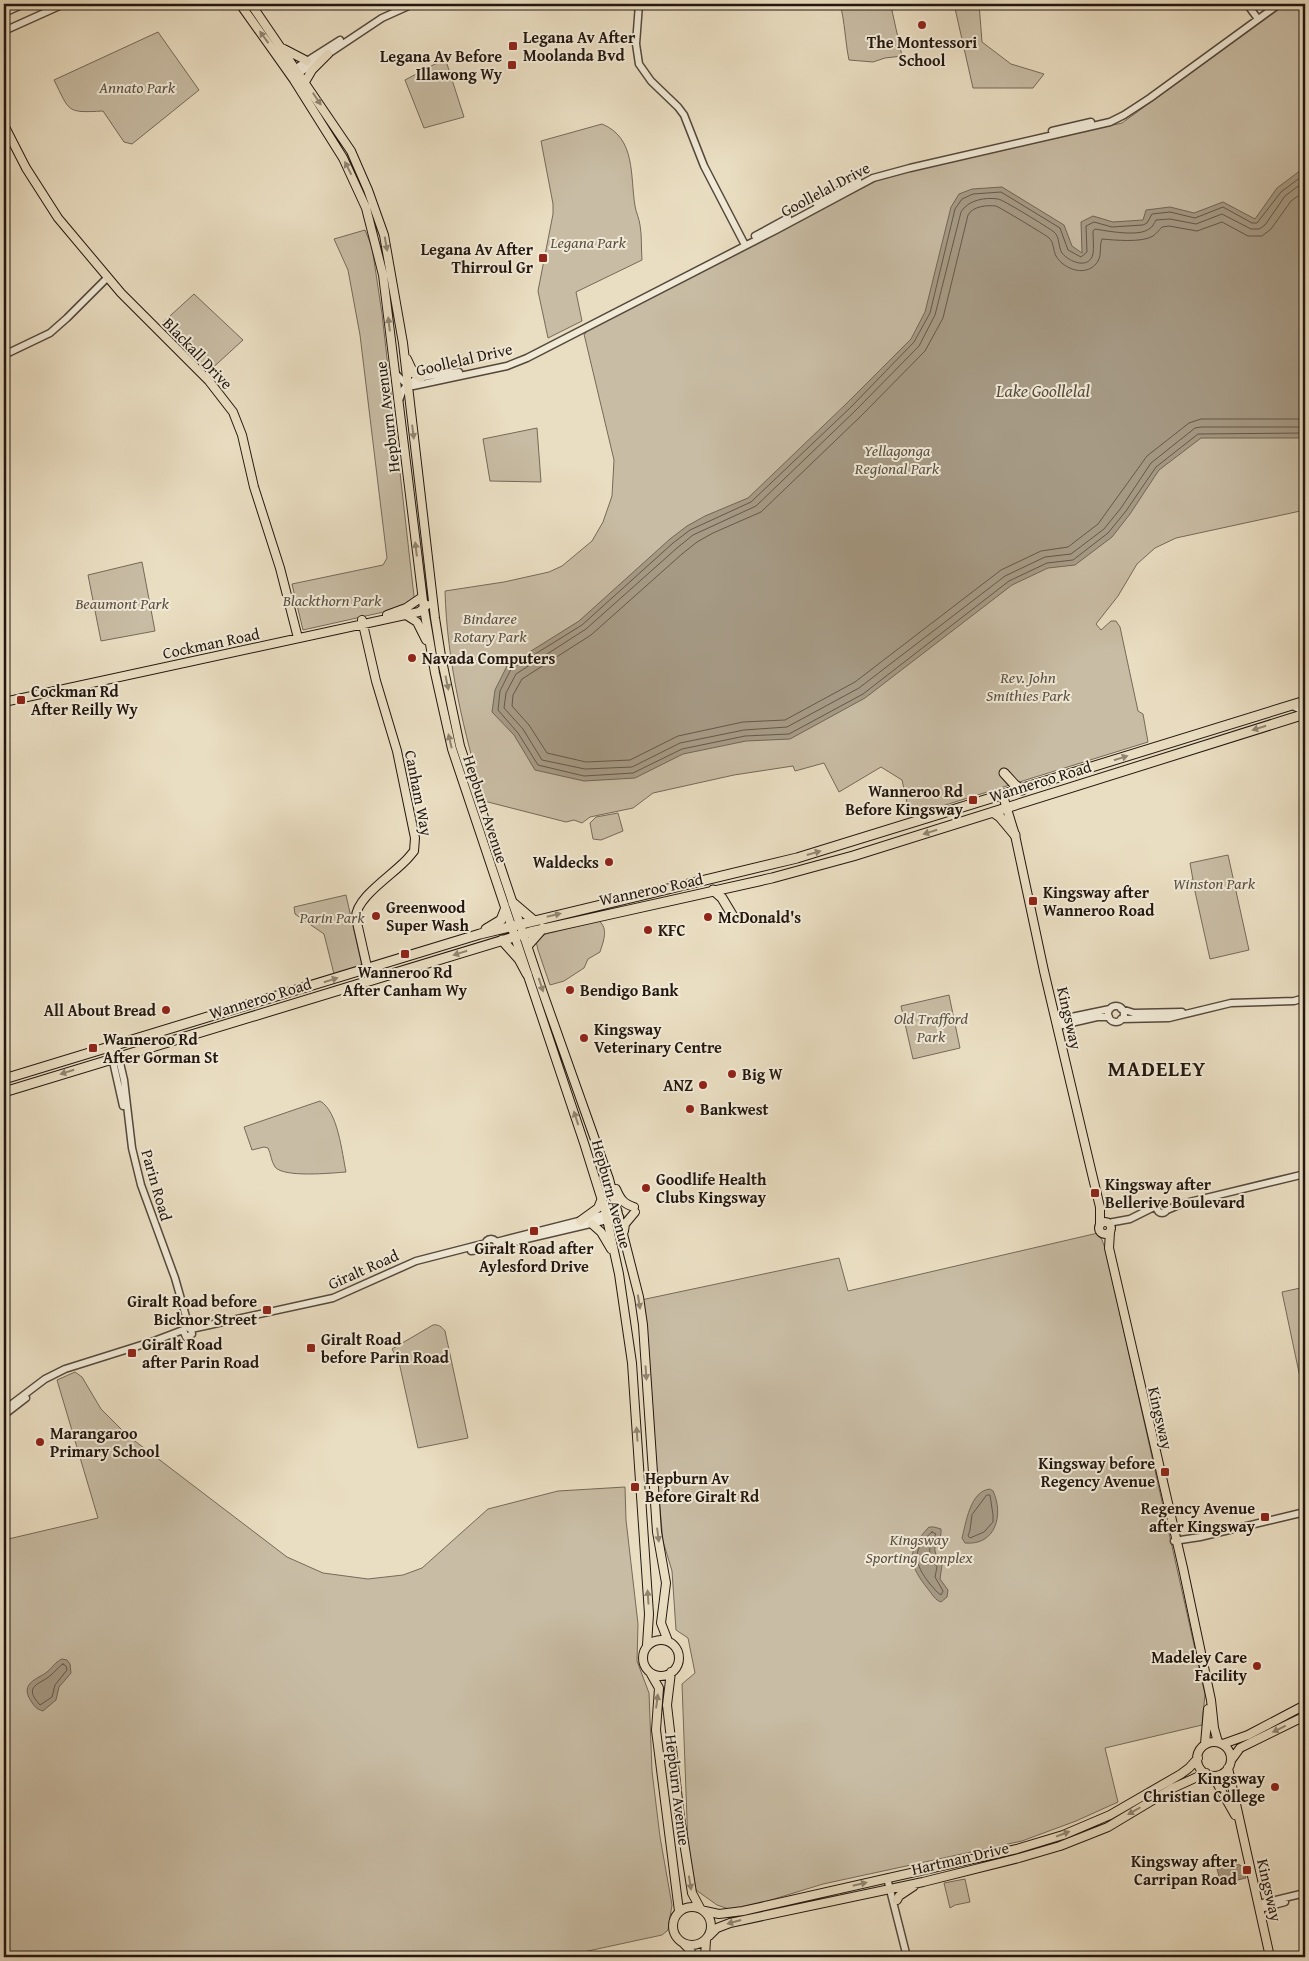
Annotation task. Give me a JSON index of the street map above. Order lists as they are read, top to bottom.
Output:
{
  "streets": {
    "highway": ["Wanneroo Road"],
    "main road": [
      "Blackall Drive",
      "Hepburn Avenue",
      "Cockman Road",
      "Canham Way",
      "Kingsway",
      "Hartman Drive"
    ],
    "street": ["Goollelal Drive", "Parin Road", "Giralt Road"]
  },
  "crossings": [
    ["Goollelal Drive", "Hepburn Avenue"],
    ["Blackall Drive", "Cockman Road"],
    ["Hepburn Avenue", "Cockman Road"],
    ["Hepburn Avenue", "Wanneroo Road"],
    ["Hepburn Avenue", "Hartman Drive"],
    ["Cockman Road", "Canham Way"],
    ["Wanneroo Road", "Canham Way"],
    ["Wanneroo Road", "Kingsway"],
    ["Wanneroo Road", "Parin Road"],
    ["Kingsway", "Hartman Drive"],
    ["Parin Road", "Giralt Road"]
  ],
  "districts": ["MADELEY"],
  "water": ["Lake Goollelal"],
  "parks": [
    "Annato Park",
    "Legana Park",
    "Yellagonga Regional Park",
    "Blackthorn Park",
    "Beaumont Park",
    "Bindaree Rotary Park",
    "Rev. John Smithies Park",
    "Winston Park",
    "Parin Park",
    "Old Trafford Park",
    "Kingsway Sporting Complex"
  ],
  "places": {
    "other": [
      "The Montessori School",
      "Navada Computers",
      "Waldecks",
      "Greenwood Super Wash",
      "McDonald's",
      "KFC",
      "Bendigo Bank",
      "All About Bread",
      "Kingsway Veterinary Centre",
      "Big W",
      "ANZ",
      "Bankwest",
      "Goodlife Health Clubs Kingsway",
      "Marangaroo Primary School",
      "Madeley Care Facility",
      "Kingsway Christian College"
    ],
    "transit": [
      "Legana Av After Moolanda Bvd",
      "Legana Av Before Illawong Wy",
      "Legana Av After Thirroul Gr",
      "Cockman Rd After Reilly Wy",
      "Wanneroo Rd Before Kingsway",
      "Kingsway after Wanneroo Road",
      "Wanneroo Rd After Canham Wy",
      "Wanneroo Rd After Gorman St",
      "Kingsway after Bellerive Boulevard",
      "Giralt Road after Aylesford Drive",
      "Giralt Road before Bicknor Street",
      "Giralt Road before Parin Road",
      "Giralt Road after Parin Road",
      "Kingsway before Regency Avenue",
      "Hepburn Av Before Giralt Rd",
      "Regency Avenue after Kingsway",
      "Kingsway after Carripan Road"
    ]
  }
}
